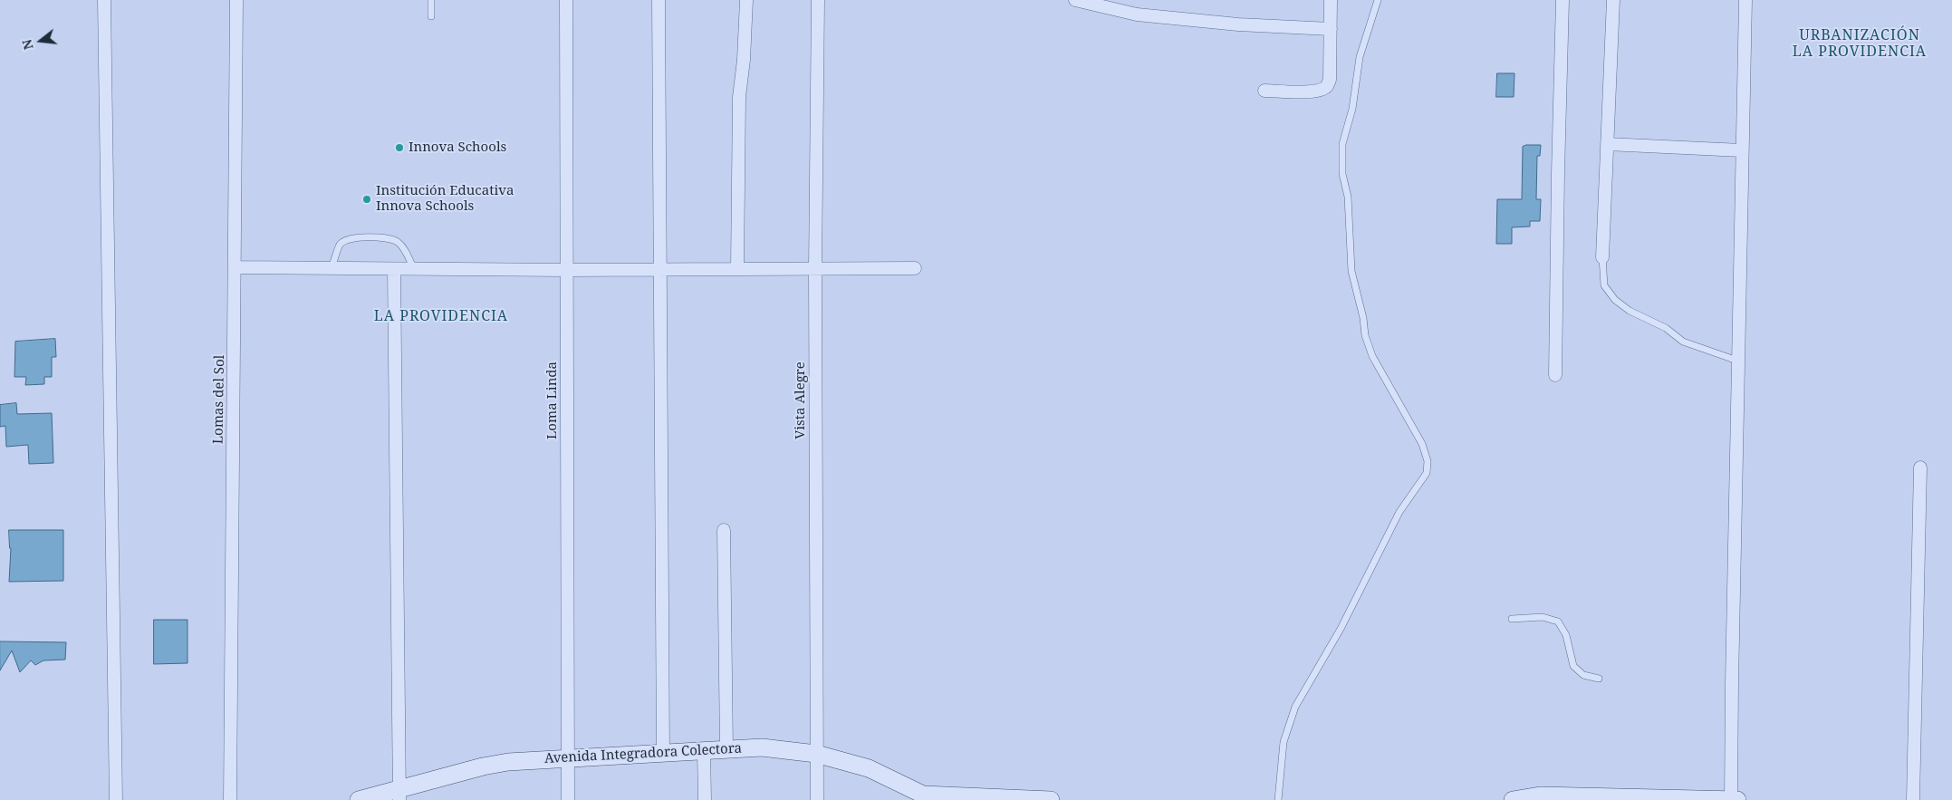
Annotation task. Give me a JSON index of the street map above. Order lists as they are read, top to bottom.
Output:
{
  "streets": {
    "street": [
      "Lomas del Sol",
      "Loma Linda",
      "Vista Alegre",
      "Avenida Integradora Colectora"
    ]
  },
  "crossings": [
    ["Loma Linda", "Avenida Integradora Colectora"],
    ["Vista Alegre", "Avenida Integradora Colectora"]
  ],
  "districts": ["URBANIZACIÓN LA PROVIDENCIA", "LA PROVIDENCIA"],
  "places": ["Innova Schools", "Institución Educativa Innova Schools"],
  "north": "left"
}
